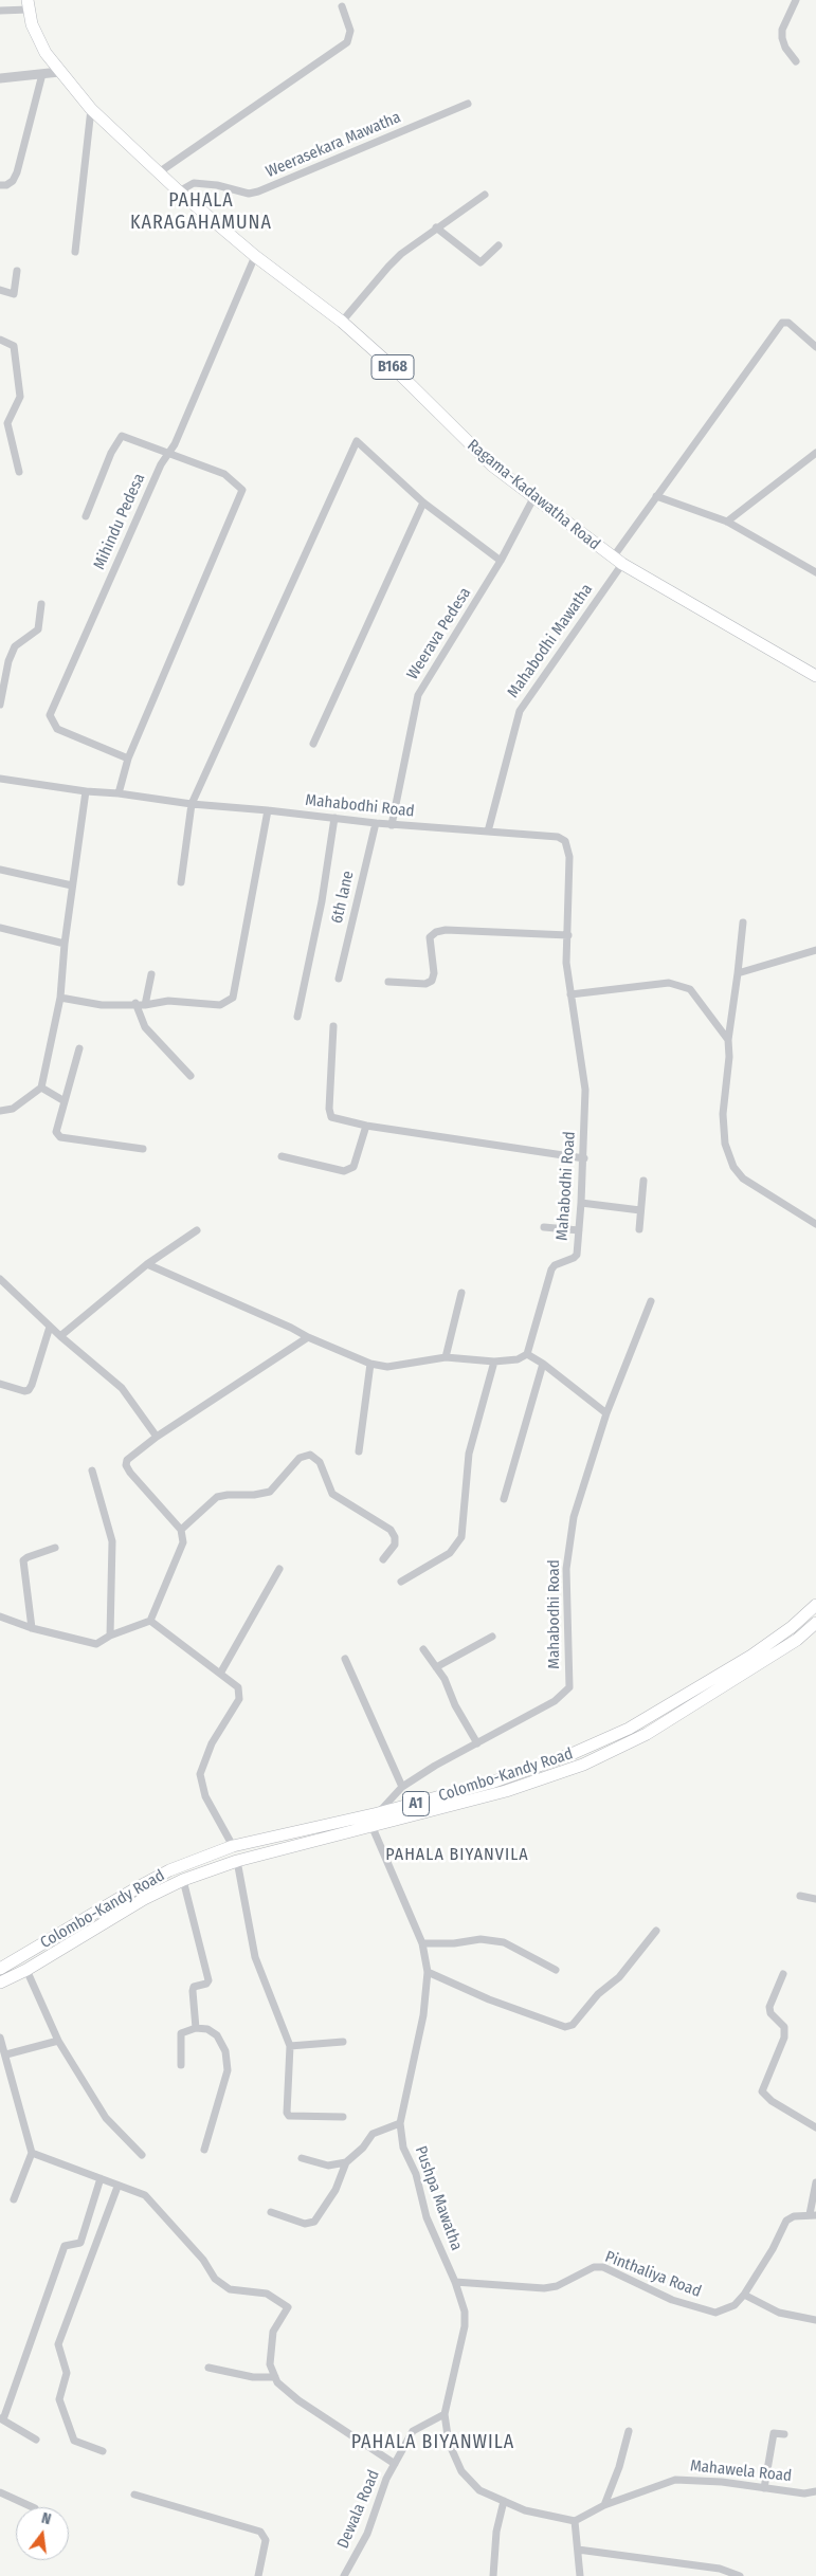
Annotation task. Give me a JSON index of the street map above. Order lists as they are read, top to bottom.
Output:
{
  "streets": {
    "main road": [
      "B168",
      "Ragama-Kadawatha Road",
      "Colombo-Kandy Road",
      "A1"
    ],
    "street": [
      "Weerasekara Mawatha",
      "Mihindu Pedesa",
      "Weerava Pedesa",
      "Mahabodhi Mawatha",
      "Mahabodhi Road",
      "6th lane",
      "Pushpa Mawatha",
      "Pinthaliya Road",
      "Mahawela Road",
      "Dewala Road"
    ]
  },
  "crossings": [
    ["Weerasekara Mawatha", "Ragama-Kadawatha Road"],
    ["Ragama-Kadawatha Road", "Mihindu Pedesa"],
    ["Ragama-Kadawatha Road", "Weerava Pedesa"],
    ["Ragama-Kadawatha Road", "Mahabodhi Mawatha"],
    ["Weerava Pedesa", "Mahabodhi Road"],
    ["Mahabodhi Mawatha", "Mahabodhi Road"],
    ["Mahabodhi Road", "6th lane"],
    ["Mahabodhi Road", "Colombo-Kandy Road"],
    ["Mahabodhi Road", "Pushpa Mawatha"],
    ["Colombo-Kandy Road", "Pushpa Mawatha"],
    ["Pushpa Mawatha", "Pinthaliya Road"],
    ["Pushpa Mawatha", "Mahawela Road"],
    ["Pushpa Mawatha", "Dewala Road"]
  ],
  "districts": ["PAHALA KARAGAHAMUNA", "PAHALA BIYANVILA", "PAHALA BIYANWILA"],
  "north": "top"
}
